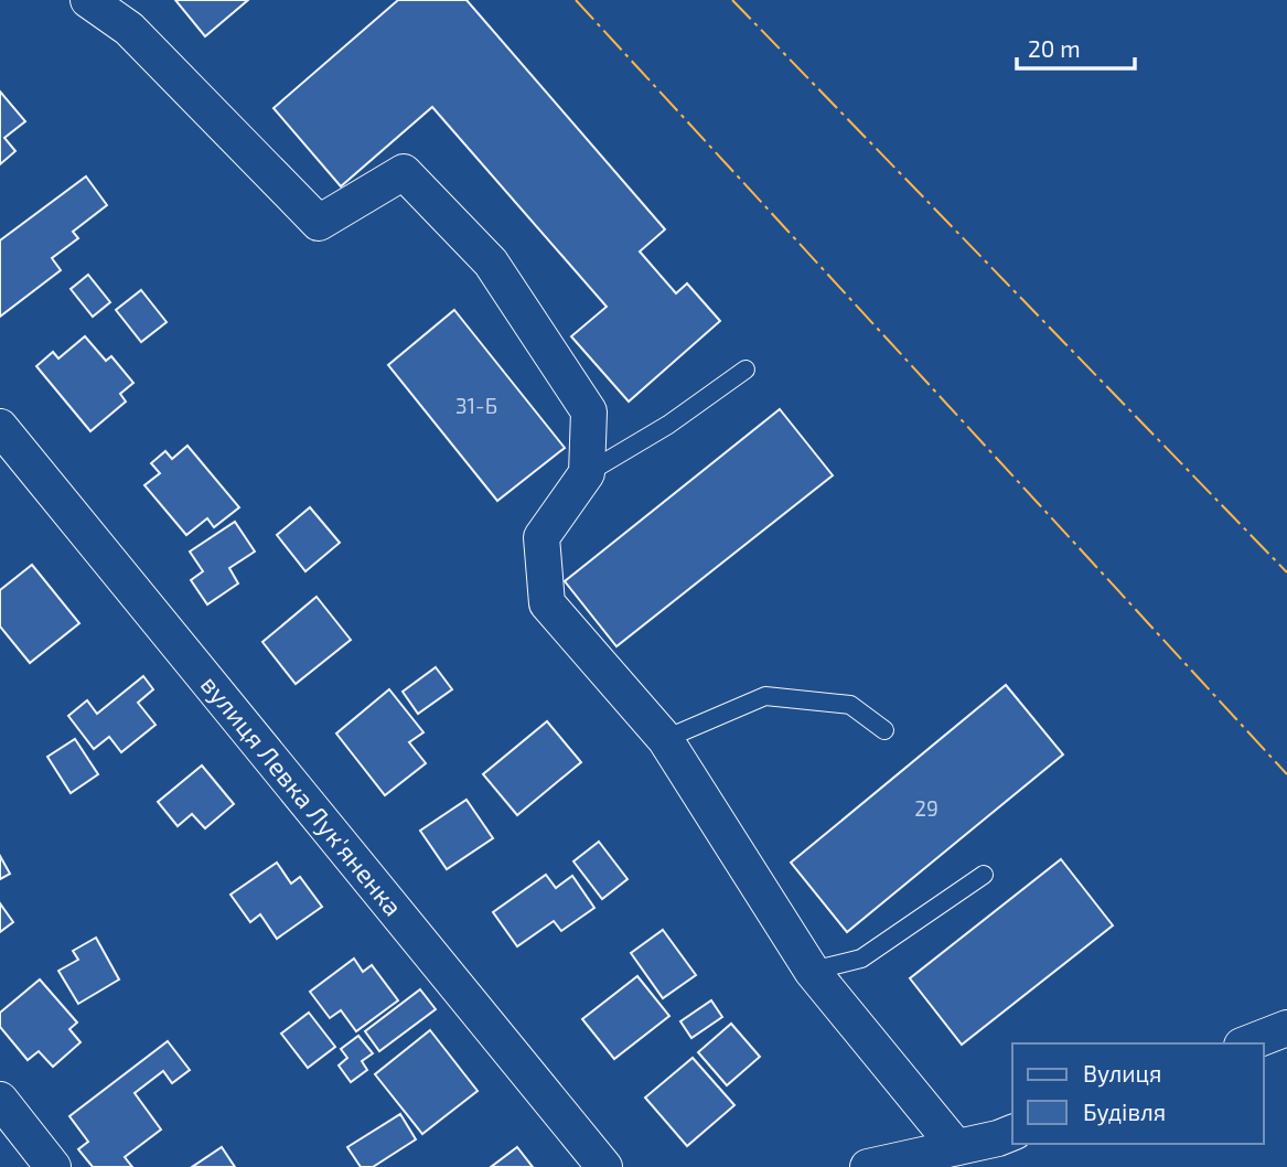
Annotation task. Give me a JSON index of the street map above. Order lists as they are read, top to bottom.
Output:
{
  "streets": {
    "street": ["вулиця Левка Лук'яненка"]
  },
  "house_numbers": ["31-Б", "29"],
  "legend": ["Вулиця", "Будівля"],
  "scale_bar": "20 m"
}
